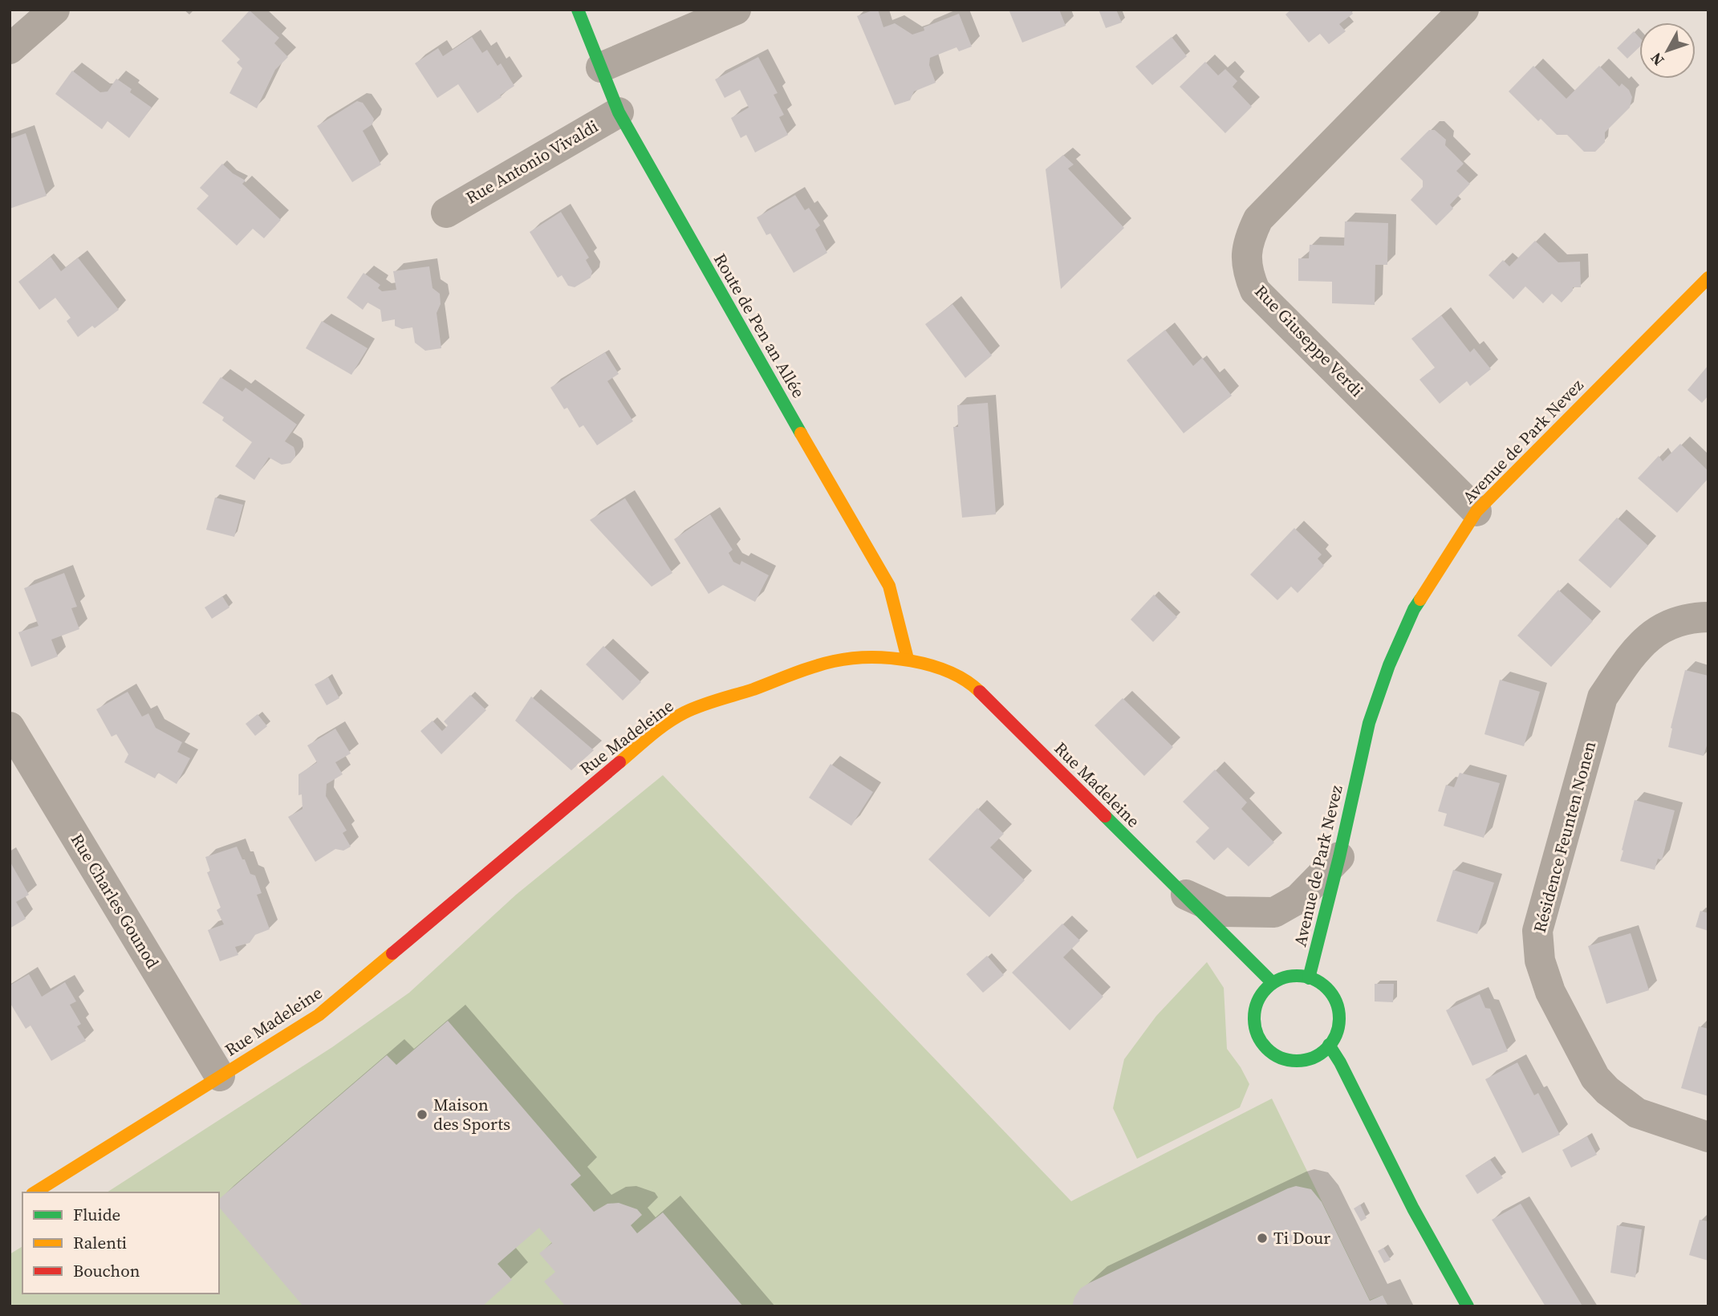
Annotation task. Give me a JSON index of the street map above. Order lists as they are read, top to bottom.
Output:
{
  "streets": {
    "main road": ["Route de Pen an Allée", "Avenue de Park Nevez", "Rue Madeleine"],
    "street": [
      "Rue Antonio Vivaldi",
      "Rue Giuseppe Verdi",
      "Résidence Feunten Nonen",
      "Rue Charles Gounod"
    ]
  },
  "crossings": [
    ["Rue Antonio Vivaldi", "Route de Pen an Allée"],
    ["Route de Pen an Allée", "Rue Madeleine"],
    ["Rue Giuseppe Verdi", "Avenue de Park Nevez"],
    ["Avenue de Park Nevez", "Rue Madeleine"],
    ["Rue Madeleine", "Rue Charles Gounod"]
  ],
  "places": ["Maison des Sports", "Ti Dour"],
  "legend": ["Fluide", "Ralenti", "Bouchon"],
  "north": "bottom left"
}
